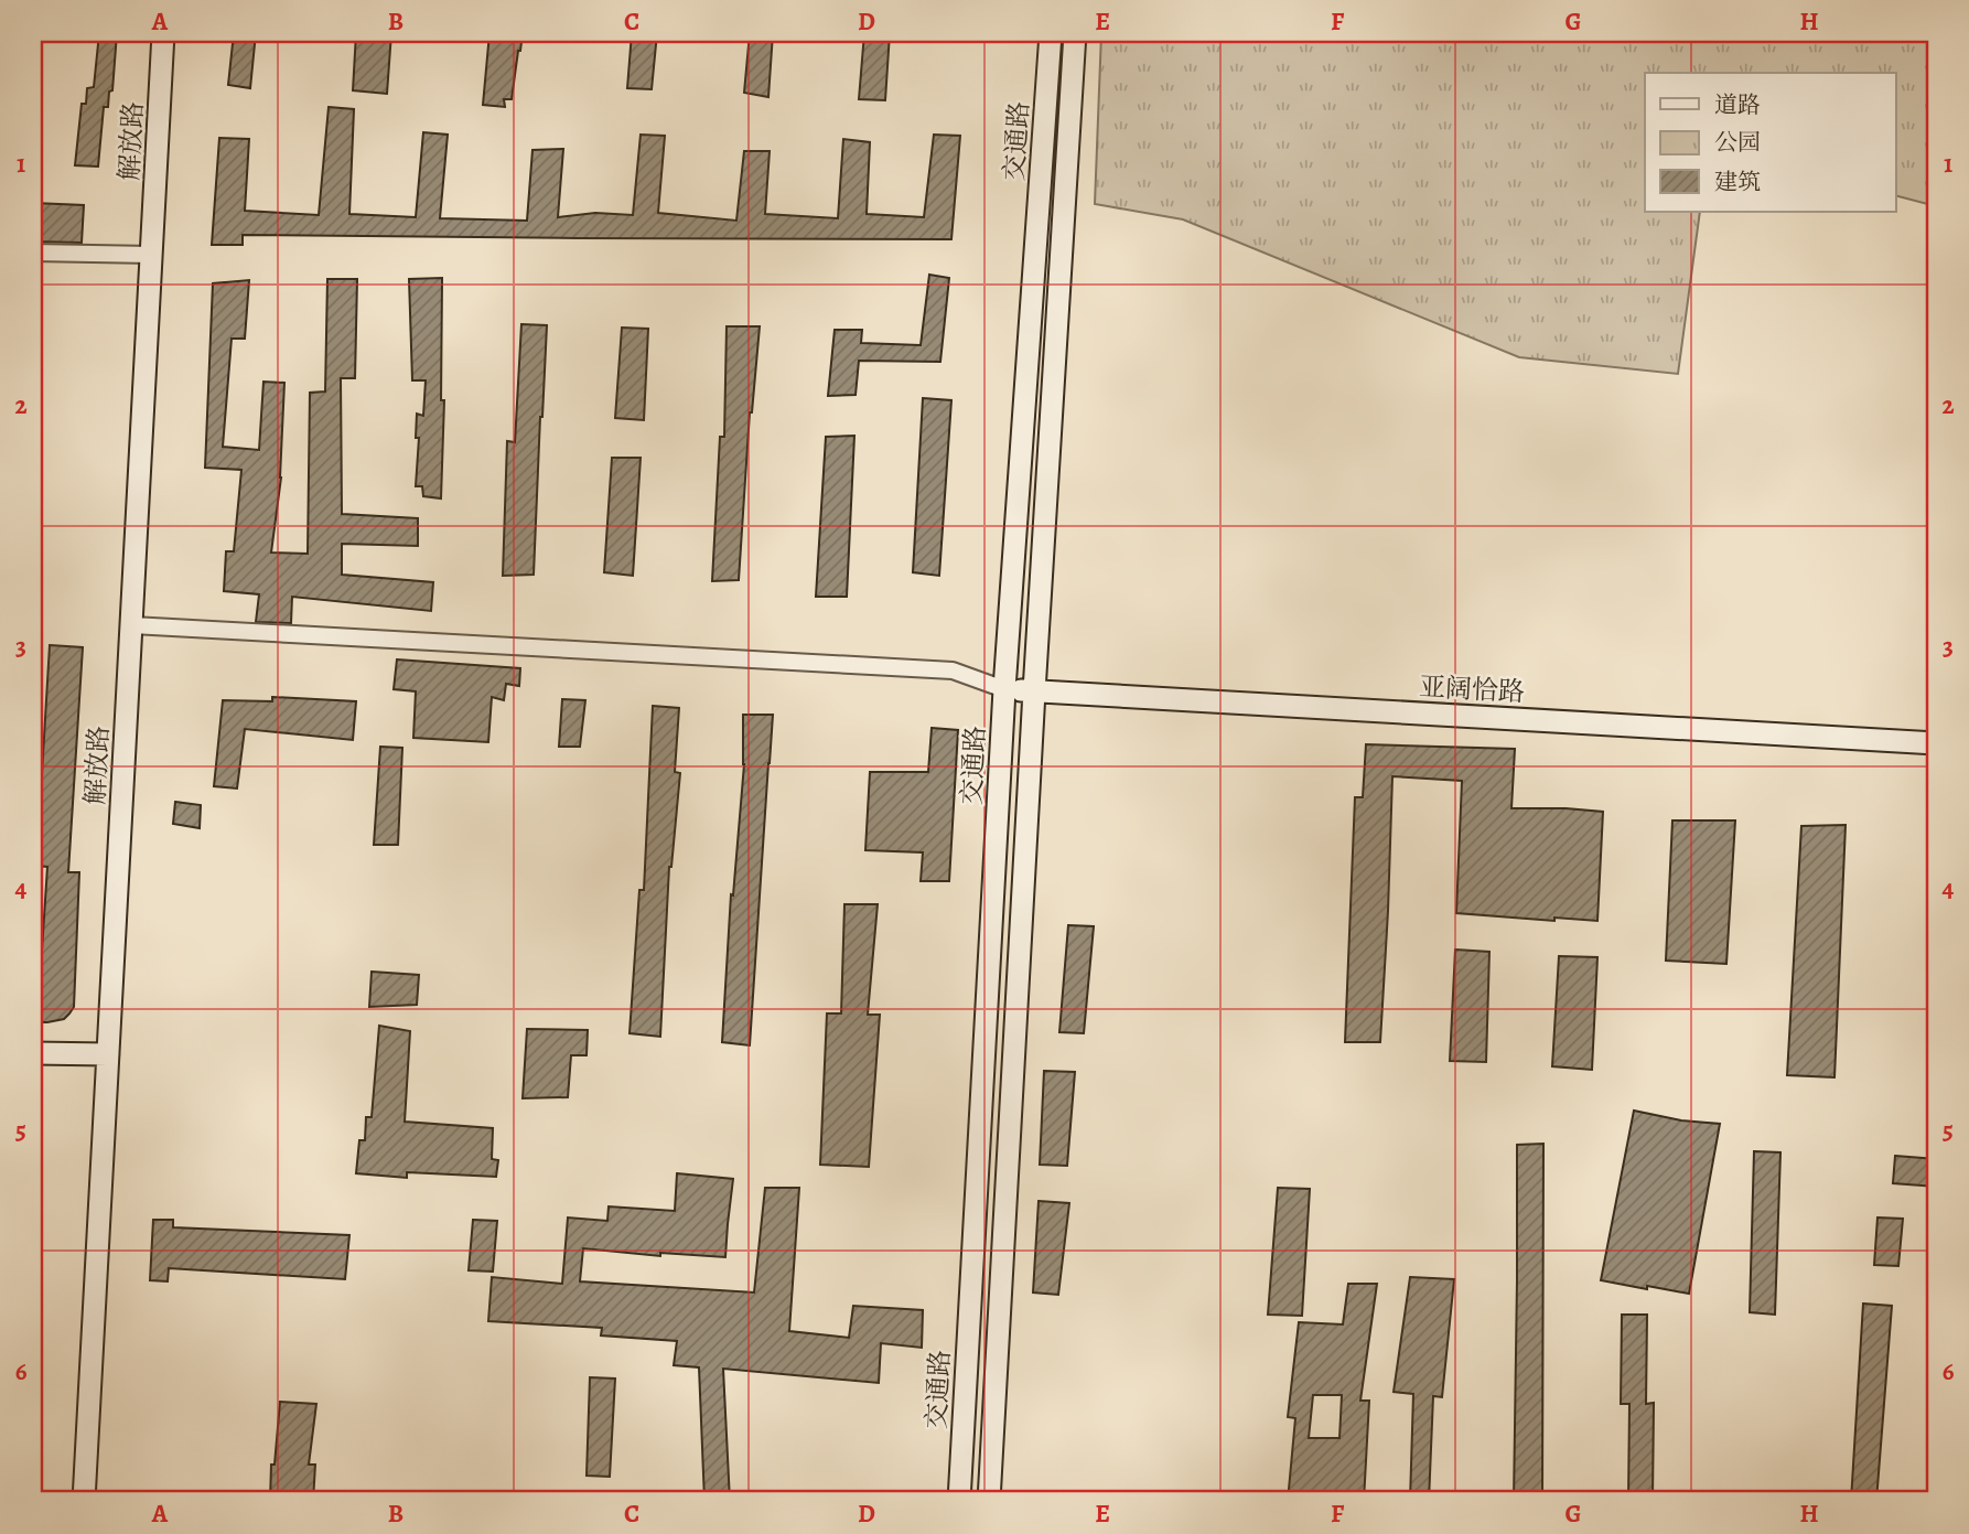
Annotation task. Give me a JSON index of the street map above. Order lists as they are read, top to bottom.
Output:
{
  "streets": {
    "main road": ["解放路", "交通路", "亚阔恰路"]
  },
  "crossings": [
    ["交通路", "亚阔恰路"]
  ],
  "legend": ["道路", "公园", "建筑"],
  "grid": {
    "columns": [
      "A",
      "B",
      "C",
      "D",
      "E",
      "F",
      "G",
      "H"
    ],
    "rows": [
      "1",
      "2",
      "3",
      "4",
      "5",
      "6"
    ]
  }
}
